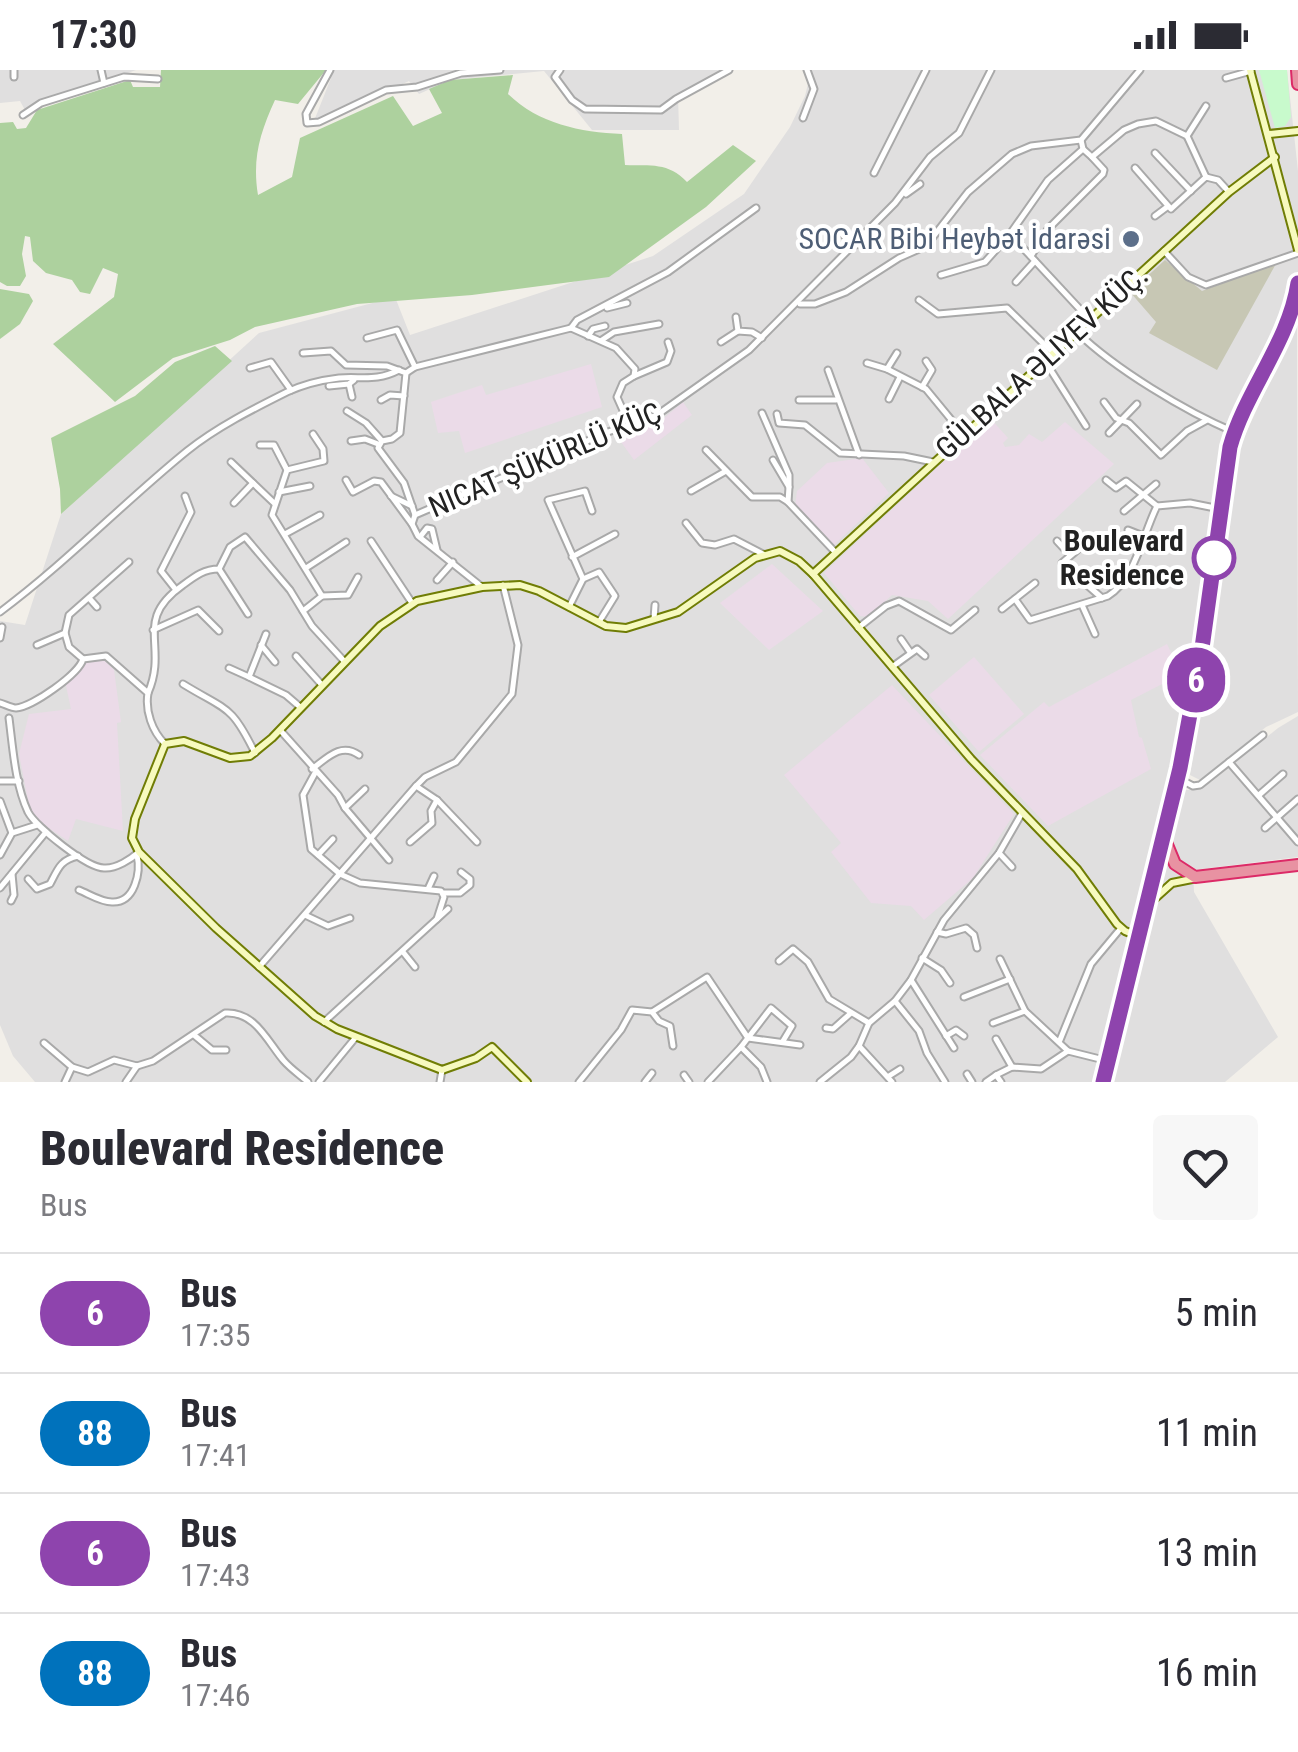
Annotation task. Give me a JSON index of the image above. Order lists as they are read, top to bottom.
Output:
{
  "streets": {
    "street": ["GÜLBALA ƏLIYEV KÜÇ.", "NICAT ŞÜKÜRLÜ KÜÇ"]
  },
  "places": ["SOCAR Bibi Heybət İdarəsi", "Boulevard Residence"],
  "lines": ["bus line 6"],
  "page": {
    "status": "17:30",
    "on_map": "6",
    "heading": ["Boulevard Residence", "Bus"],
    "list": [
      {
        "mark": "6",
        "name": "Bus",
        "note": "17:35",
        "value": "5 min"
      },
      {
        "mark": "88",
        "name": "Bus",
        "note": "17:41",
        "value": "11 min"
      },
      {
        "mark": "6",
        "name": "Bus",
        "note": "17:43",
        "value": "13 min"
      },
      {
        "mark": "88",
        "name": "Bus",
        "note": "17:46",
        "value": "16 min"
      }
    ]
  }
}
